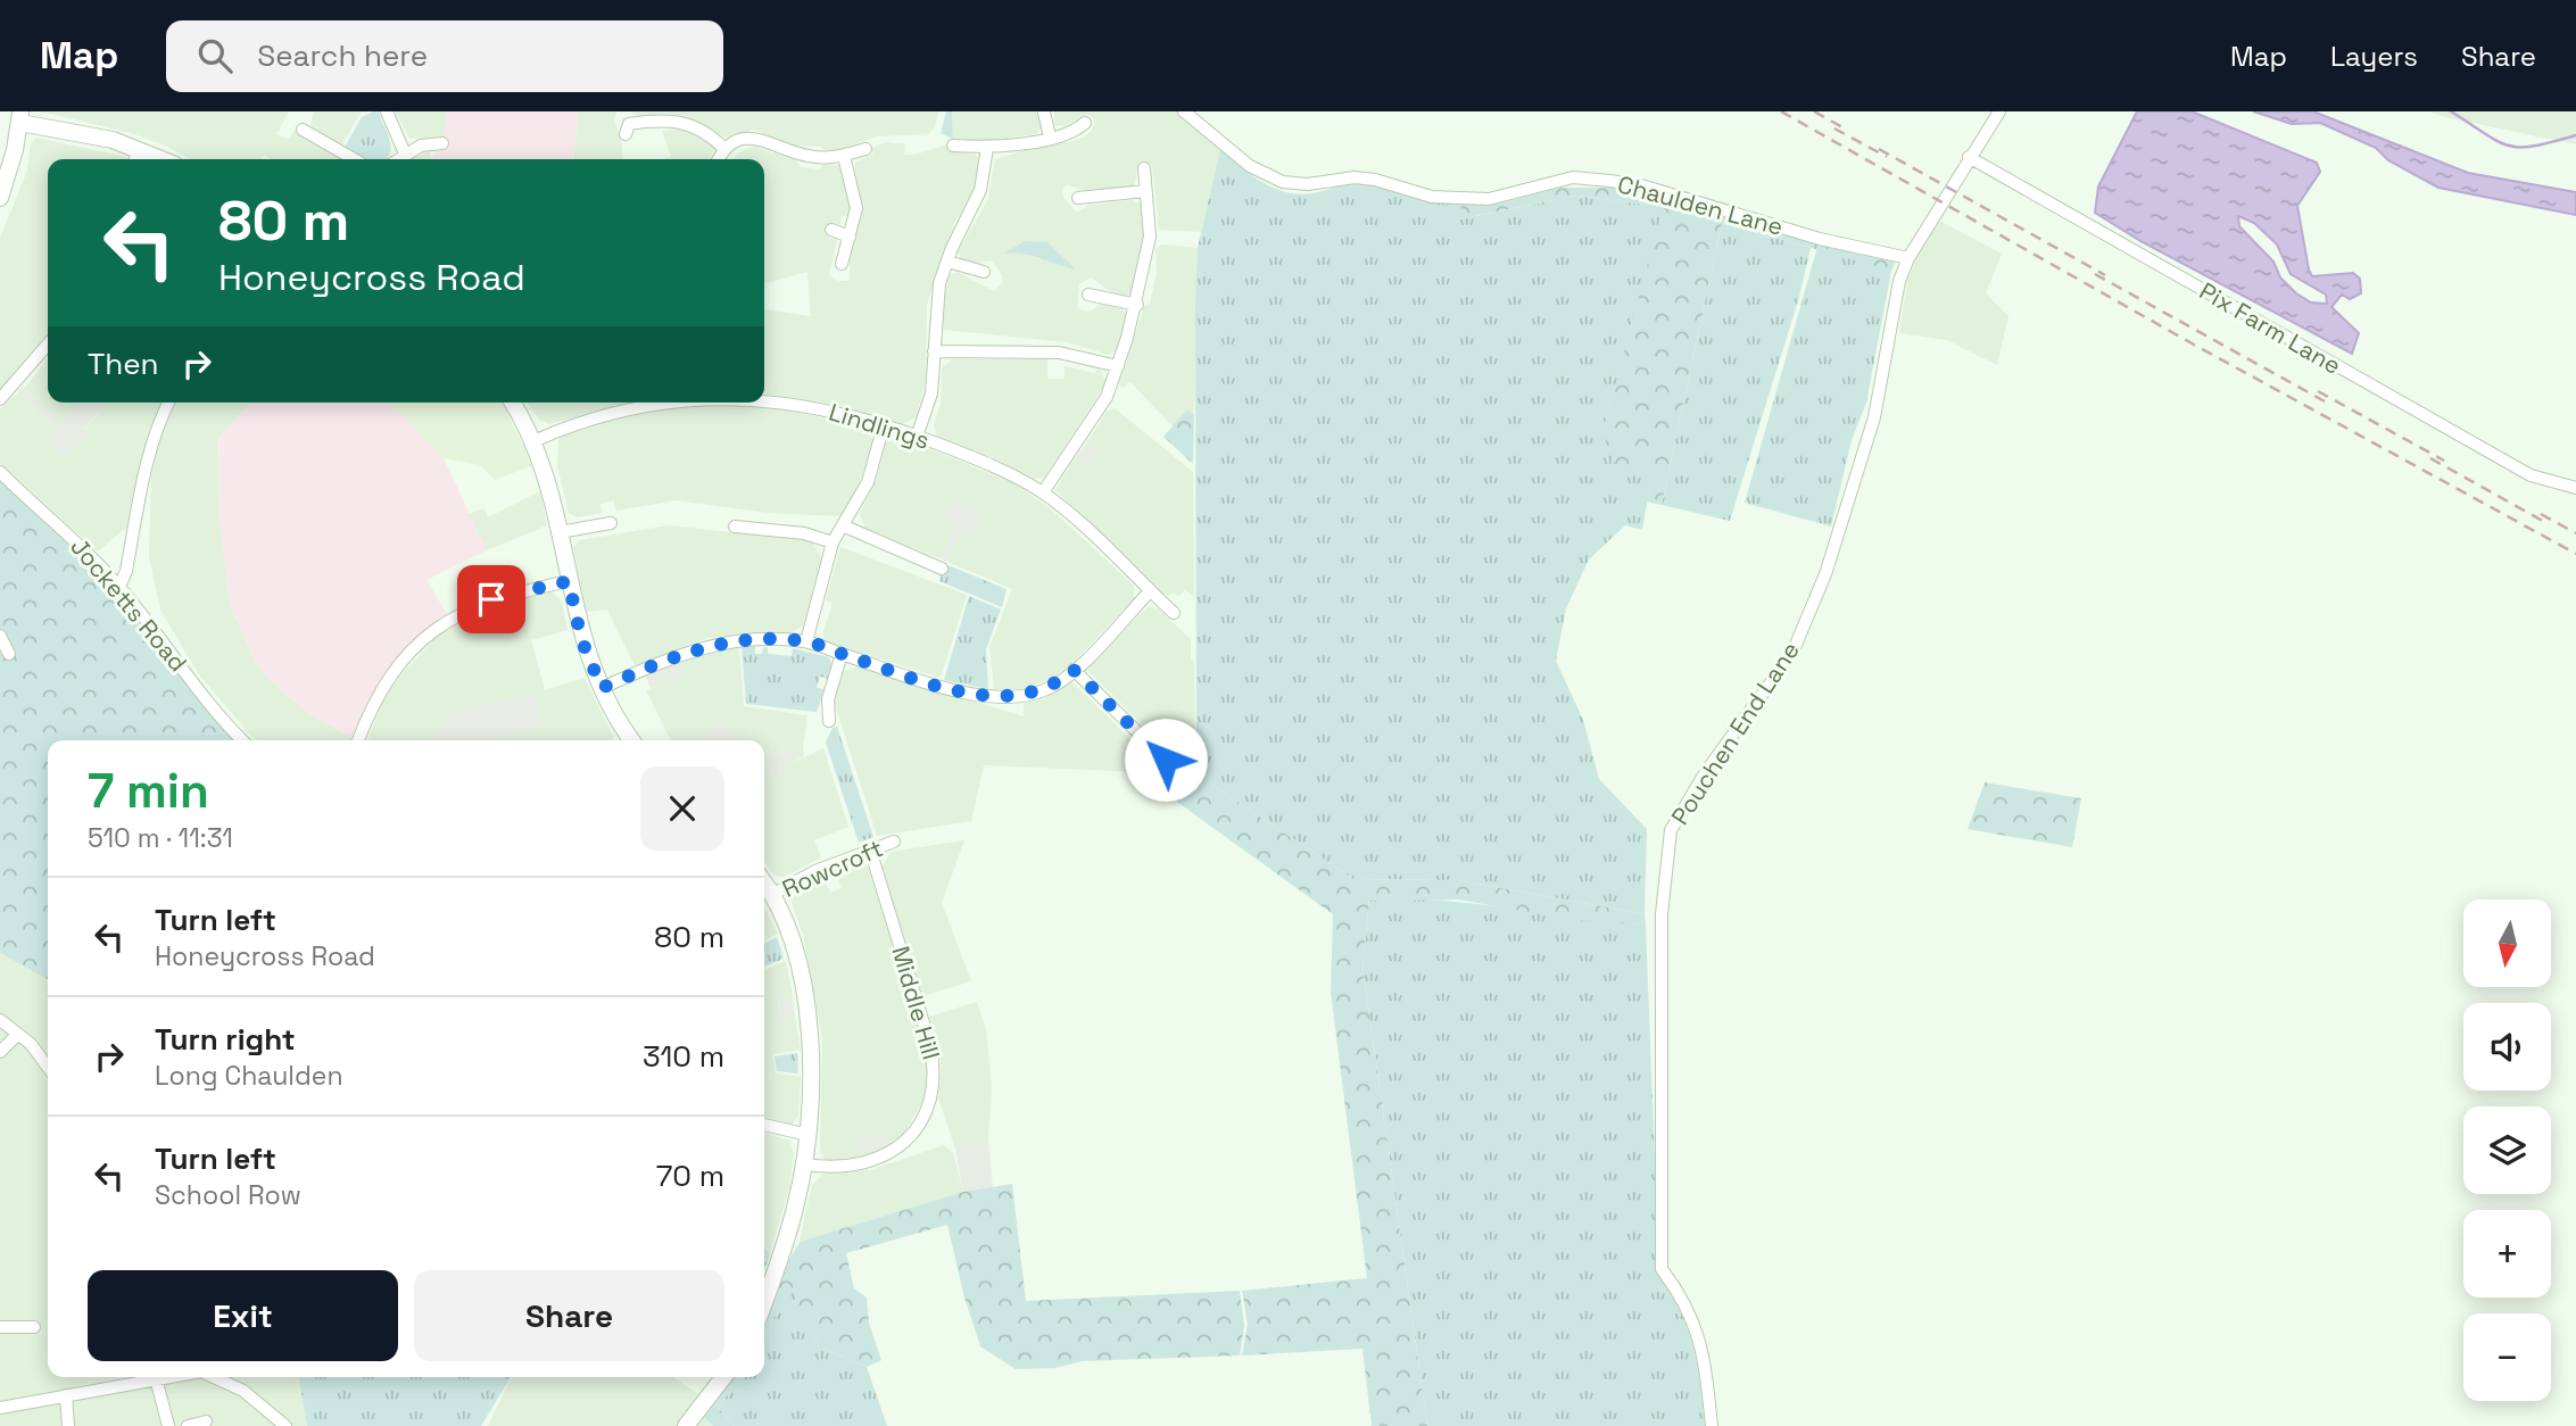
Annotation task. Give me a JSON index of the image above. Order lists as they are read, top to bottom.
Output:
{
  "streets": {
    "street": [
      "Chaulden Lane",
      "Pix Farm Lane",
      "Lindlings",
      "Jocketts Road",
      "Pouchen End Lane",
      "Rowcroft",
      "Middle Hill"
    ]
  },
  "crossings": [
    ["Chaulden Lane", "Pouchen End Lane"],
    ["Pix Farm Lane", "Pouchen End Lane"],
    ["Rowcroft", "Middle Hill"]
  ],
  "north": "bottom",
  "page": {
    "header": "Map",
    "search": "Search here",
    "nav": ["Map", "Layers", "Share"],
    "turn": ["80 m", "Honeycross Road"],
    "then": "Then",
    "heading": ["7 min", "510 m · 11:31"],
    "list": [
      {
        "name": "Turn left",
        "note": "Honeycross Road",
        "value": "80 m"
      },
      {
        "name": "Turn right",
        "note": "Long Chaulden",
        "value": "310 m"
      },
      {
        "name": "Turn left",
        "note": "School Row",
        "value": "70 m"
      }
    ],
    "map_buttons": ["+", "−"],
    "buttons": ["Exit", "Share"]
  }
}
